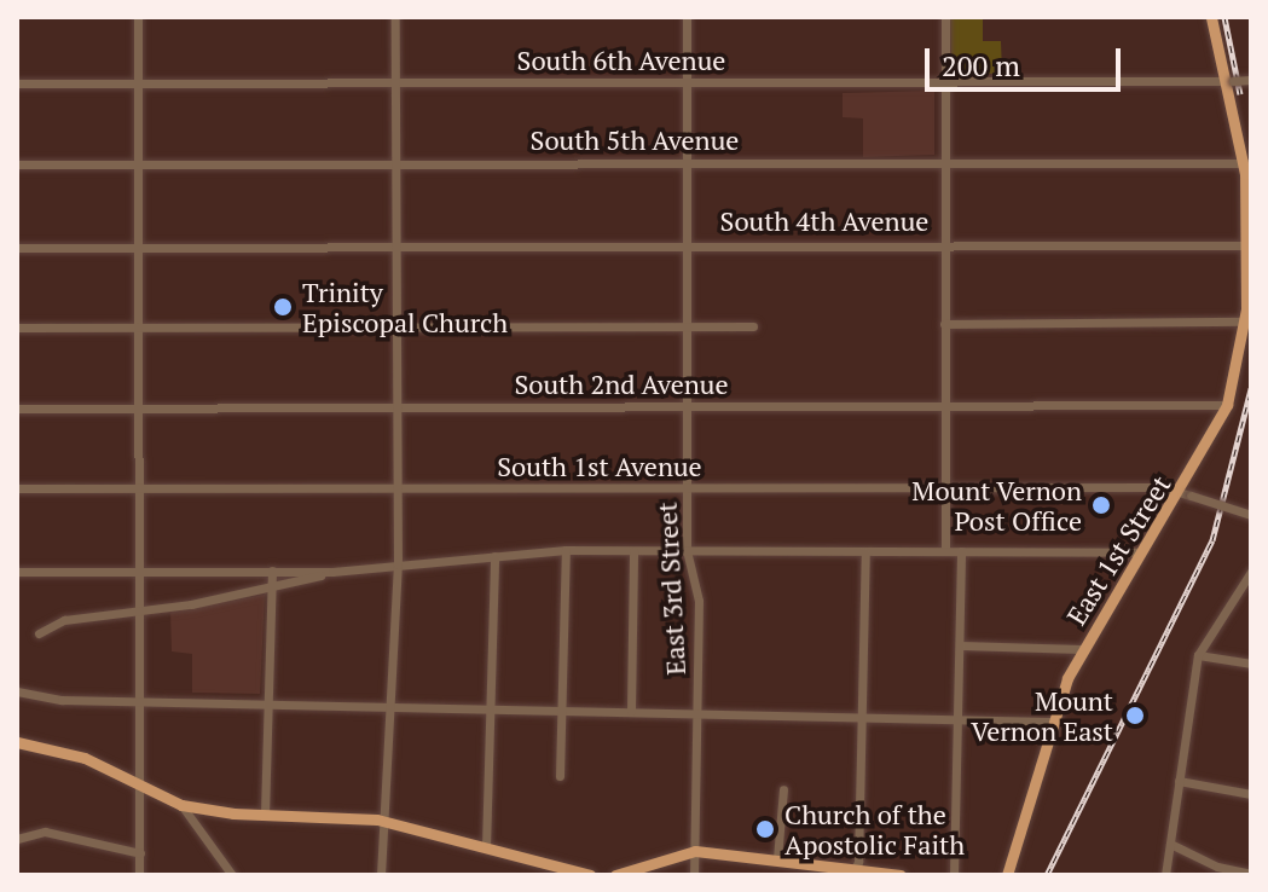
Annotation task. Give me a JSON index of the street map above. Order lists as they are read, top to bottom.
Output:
{
  "streets": {
    "main road": ["East 1st Street"],
    "street": [
      "South 6th Avenue",
      "South 5th Avenue",
      "South 4th Avenue",
      "South 2nd Avenue",
      "South 1st Avenue",
      "East 3rd Street"
    ]
  },
  "crossings": [
    ["South 6th Avenue", "East 1st Street"],
    ["South 6th Avenue", "East 3rd Street"],
    ["South 5th Avenue", "East 1st Street"],
    ["South 5th Avenue", "East 3rd Street"],
    ["South 4th Avenue", "East 1st Street"],
    ["South 4th Avenue", "East 3rd Street"],
    ["South 2nd Avenue", "East 1st Street"],
    ["South 2nd Avenue", "East 3rd Street"],
    ["South 1st Avenue", "East 1st Street"],
    ["South 1st Avenue", "East 3rd Street"]
  ],
  "places": [
    "Trinity Episcopal Church",
    "Mount Vernon Post Office",
    "Mount Vernon East",
    "Church of the Apostolic Faith"
  ],
  "scale_bar": "200 m"
}
